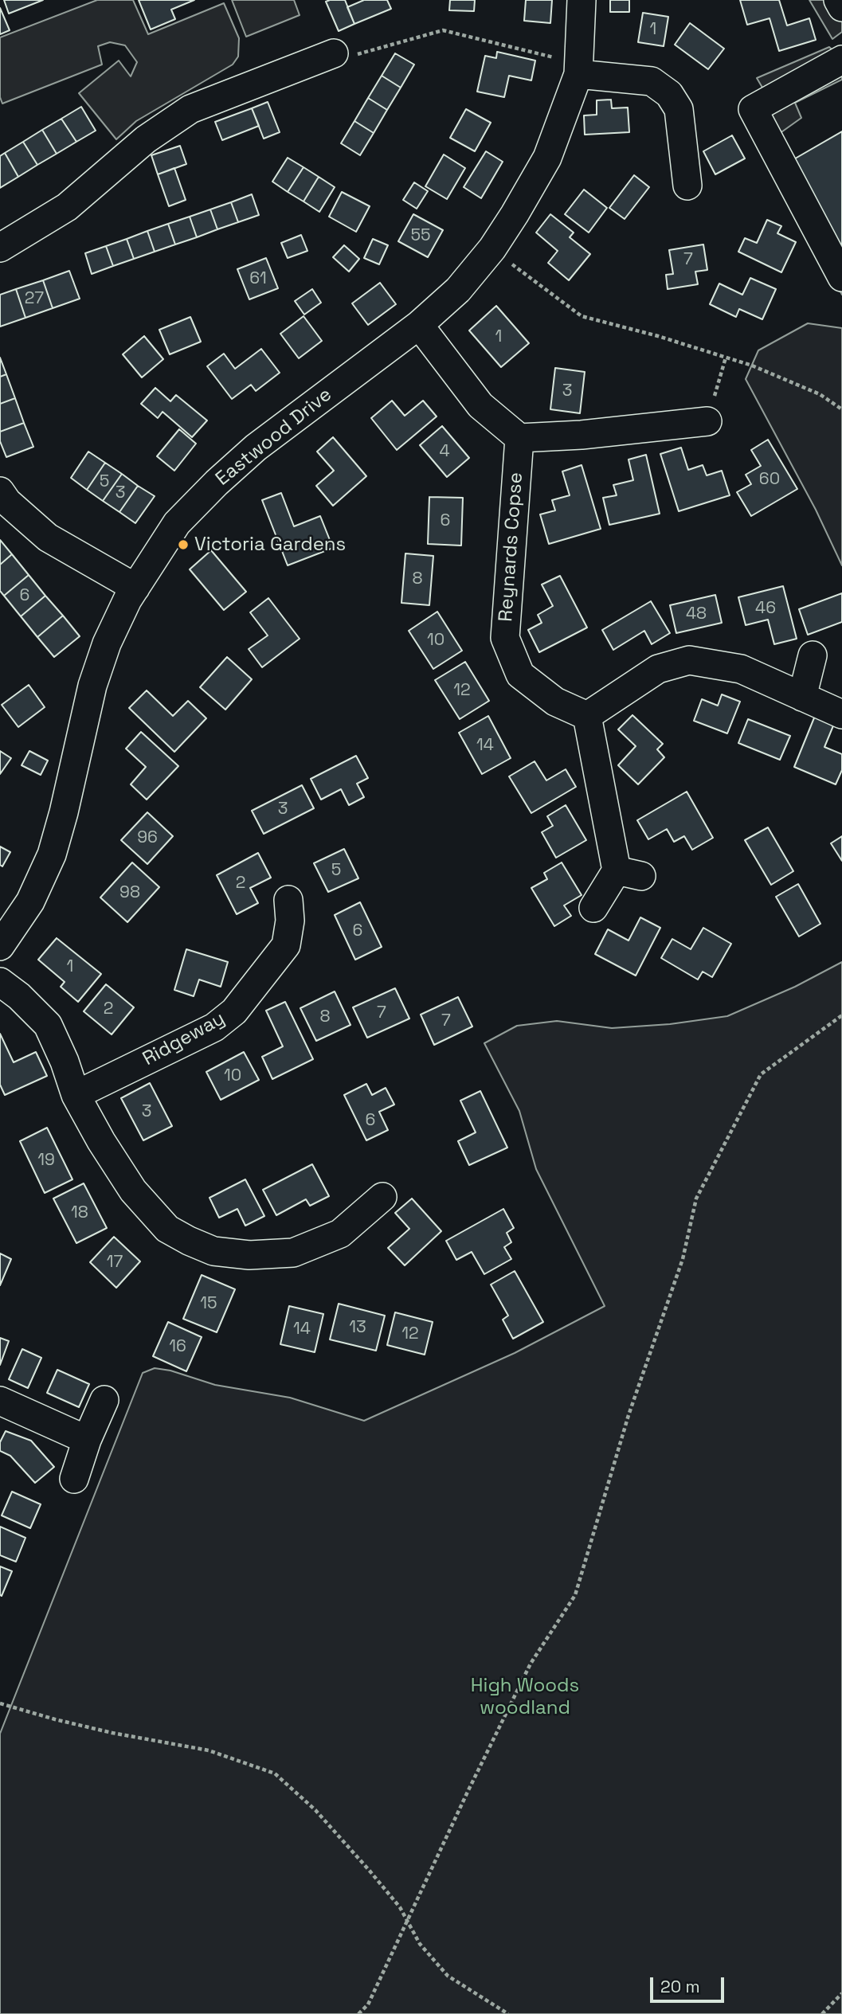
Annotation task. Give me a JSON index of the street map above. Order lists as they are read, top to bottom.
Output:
{
  "streets": {
    "street": ["Eastwood Drive", "Reynards Copse", "Ridgeway"]
  },
  "parks": ["High Woods woodland"],
  "places": ["Victoria Gardens"],
  "house_numbers": [
    "1",
    "55",
    "7",
    "61",
    "27",
    "1",
    "3",
    "4",
    "60",
    "5",
    "3",
    "6",
    "8",
    "6",
    "46",
    "48",
    "10",
    "12",
    "14",
    "3",
    "96",
    "5",
    "2",
    "98",
    "6",
    "1",
    "2",
    "7",
    "8",
    "7",
    "10",
    "3",
    "6",
    "19",
    "18",
    "17",
    "15",
    "13",
    "14",
    "12",
    "16"
  ],
  "scale_bar": "20 m"
}
